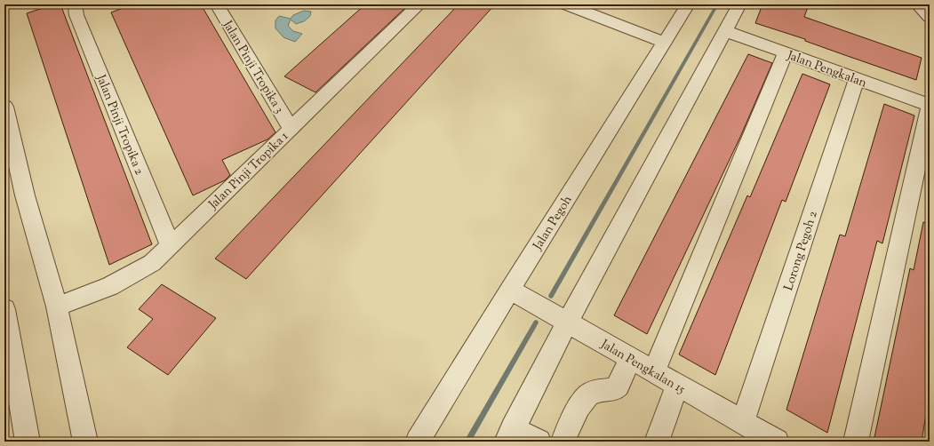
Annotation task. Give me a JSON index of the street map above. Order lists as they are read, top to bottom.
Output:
{
  "streets": {
    "street": [
      "Jalan Pinji Tropika 3",
      "Jalan Pengkalan",
      "Jalan Pinji Tropika 2",
      "Jalan Pinji Tropika 1",
      "Jalan Pegoh",
      "Lorong Pegoh 2",
      "Jalan Pengkalan 15"
    ]
  },
  "crossings": [
    ["Jalan Pinji Tropika 3", "Jalan Pinji Tropika 1"],
    ["Jalan Pengkalan", "Lorong Pegoh 2"],
    ["Jalan Pinji Tropika 2", "Jalan Pinji Tropika 1"],
    ["Jalan Pegoh", "Jalan Pengkalan 15"],
    ["Lorong Pegoh 2", "Jalan Pengkalan 15"]
  ]
}
